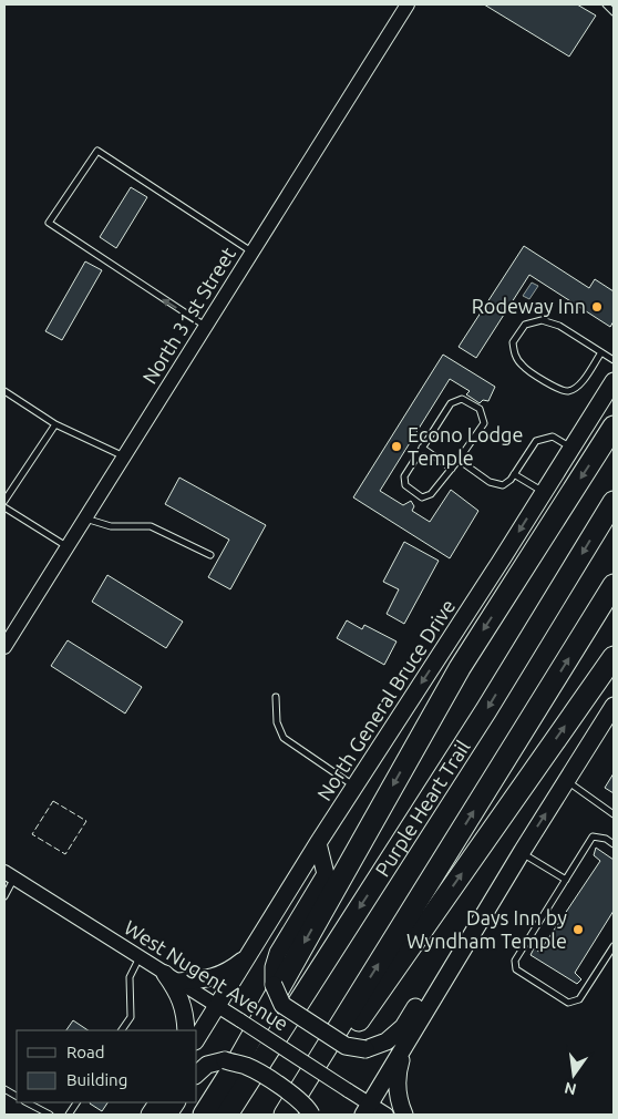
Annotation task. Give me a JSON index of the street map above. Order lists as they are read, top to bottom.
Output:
{
  "streets": {
    "highway": ["Purple Heart Trail"],
    "main road": ["North General Bruce Drive"],
    "street": ["North 31st Street", "West Nugent Avenue"]
  },
  "crossings": [
    ["North General Bruce Drive", "West Nugent Avenue"]
  ],
  "one_way": ["North General Bruce Drive"],
  "places": ["Rodeway Inn", "Econo Lodge Temple", "Days Inn by Wyndham Temple"],
  "legend": ["Road", "Building"],
  "north": "bottom"
}
